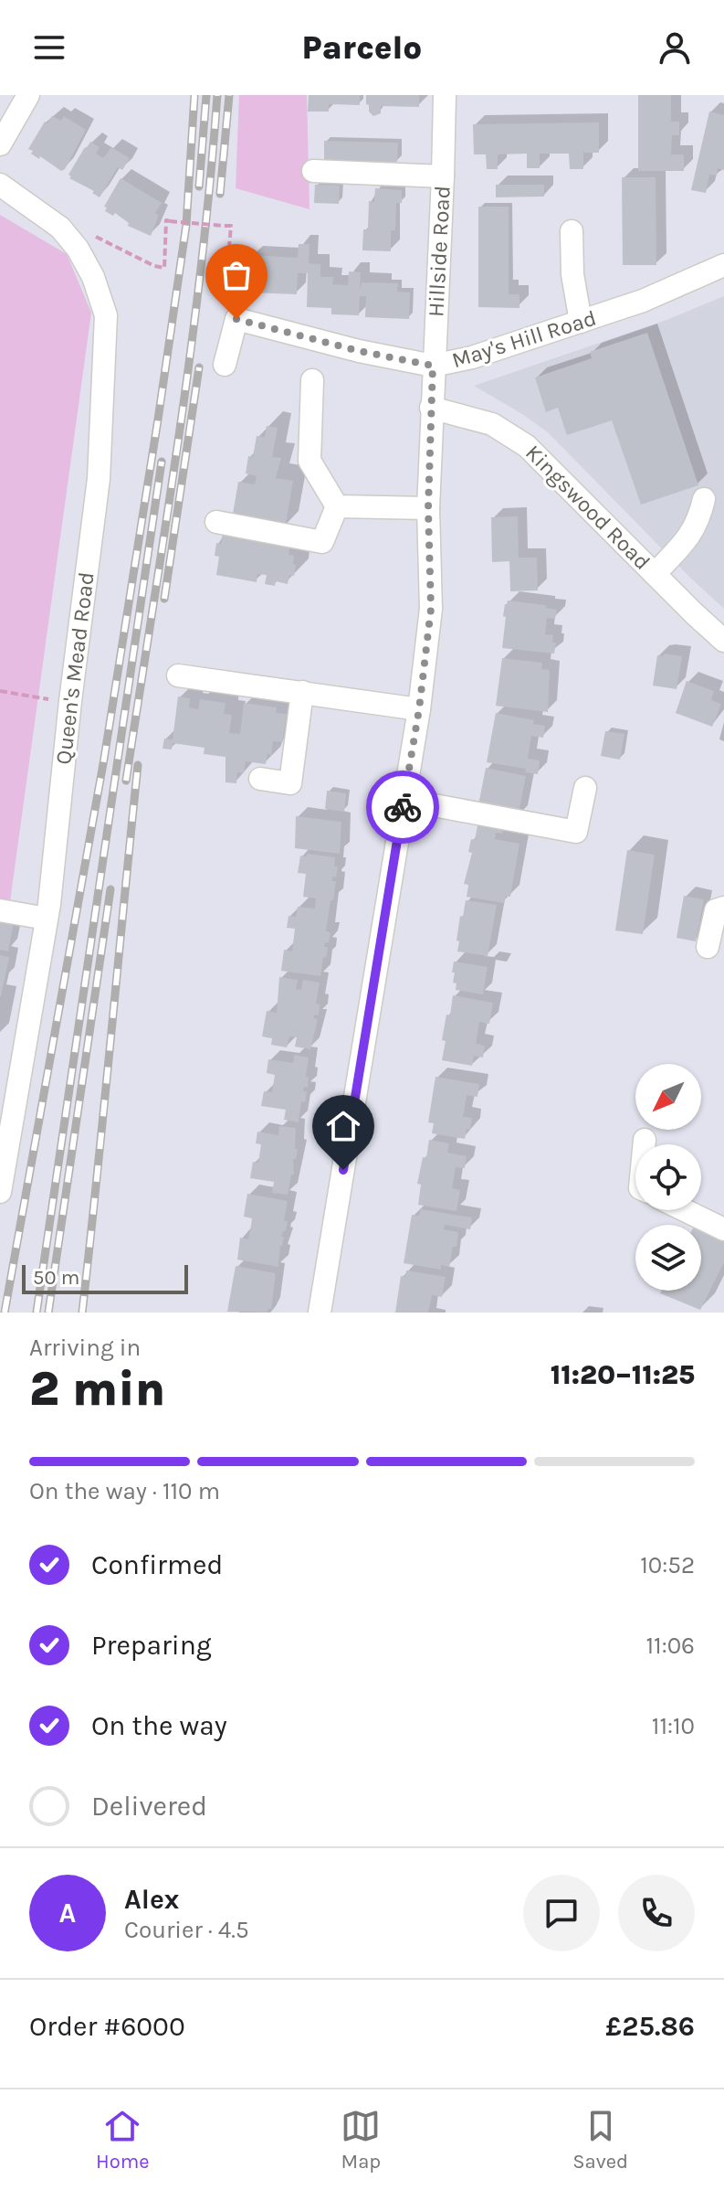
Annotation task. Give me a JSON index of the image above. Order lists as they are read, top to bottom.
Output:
{
  "streets": {
    "street": [
      "Hillside Road",
      "May's Hill Road",
      "Kingswood Road",
      "Queen's Mead Road"
    ]
  },
  "crossings": [
    ["Hillside Road", "May's Hill Road"],
    ["Hillside Road", "Kingswood Road"]
  ],
  "scale_bar": "50 m",
  "north": "bottom left",
  "page": {
    "header": "Parcelo",
    "scale": "50 m",
    "heading": ["2 min", "Arriving in", "11:20–11:25"],
    "panel": [
      "Alex",
      "Courier · 4.5",
      "Order #6000",
      "£25.86"
    ],
    "bar": "On the way · 110 m",
    "list": [
      ["Confirmed", "10:52"],
      ["Preparing", "11:06"],
      ["On the way", "11:10"],
      "Delivered"
    ],
    "round": "A",
    "tabs": ["Home", "Map", "Saved"]
  }
}
